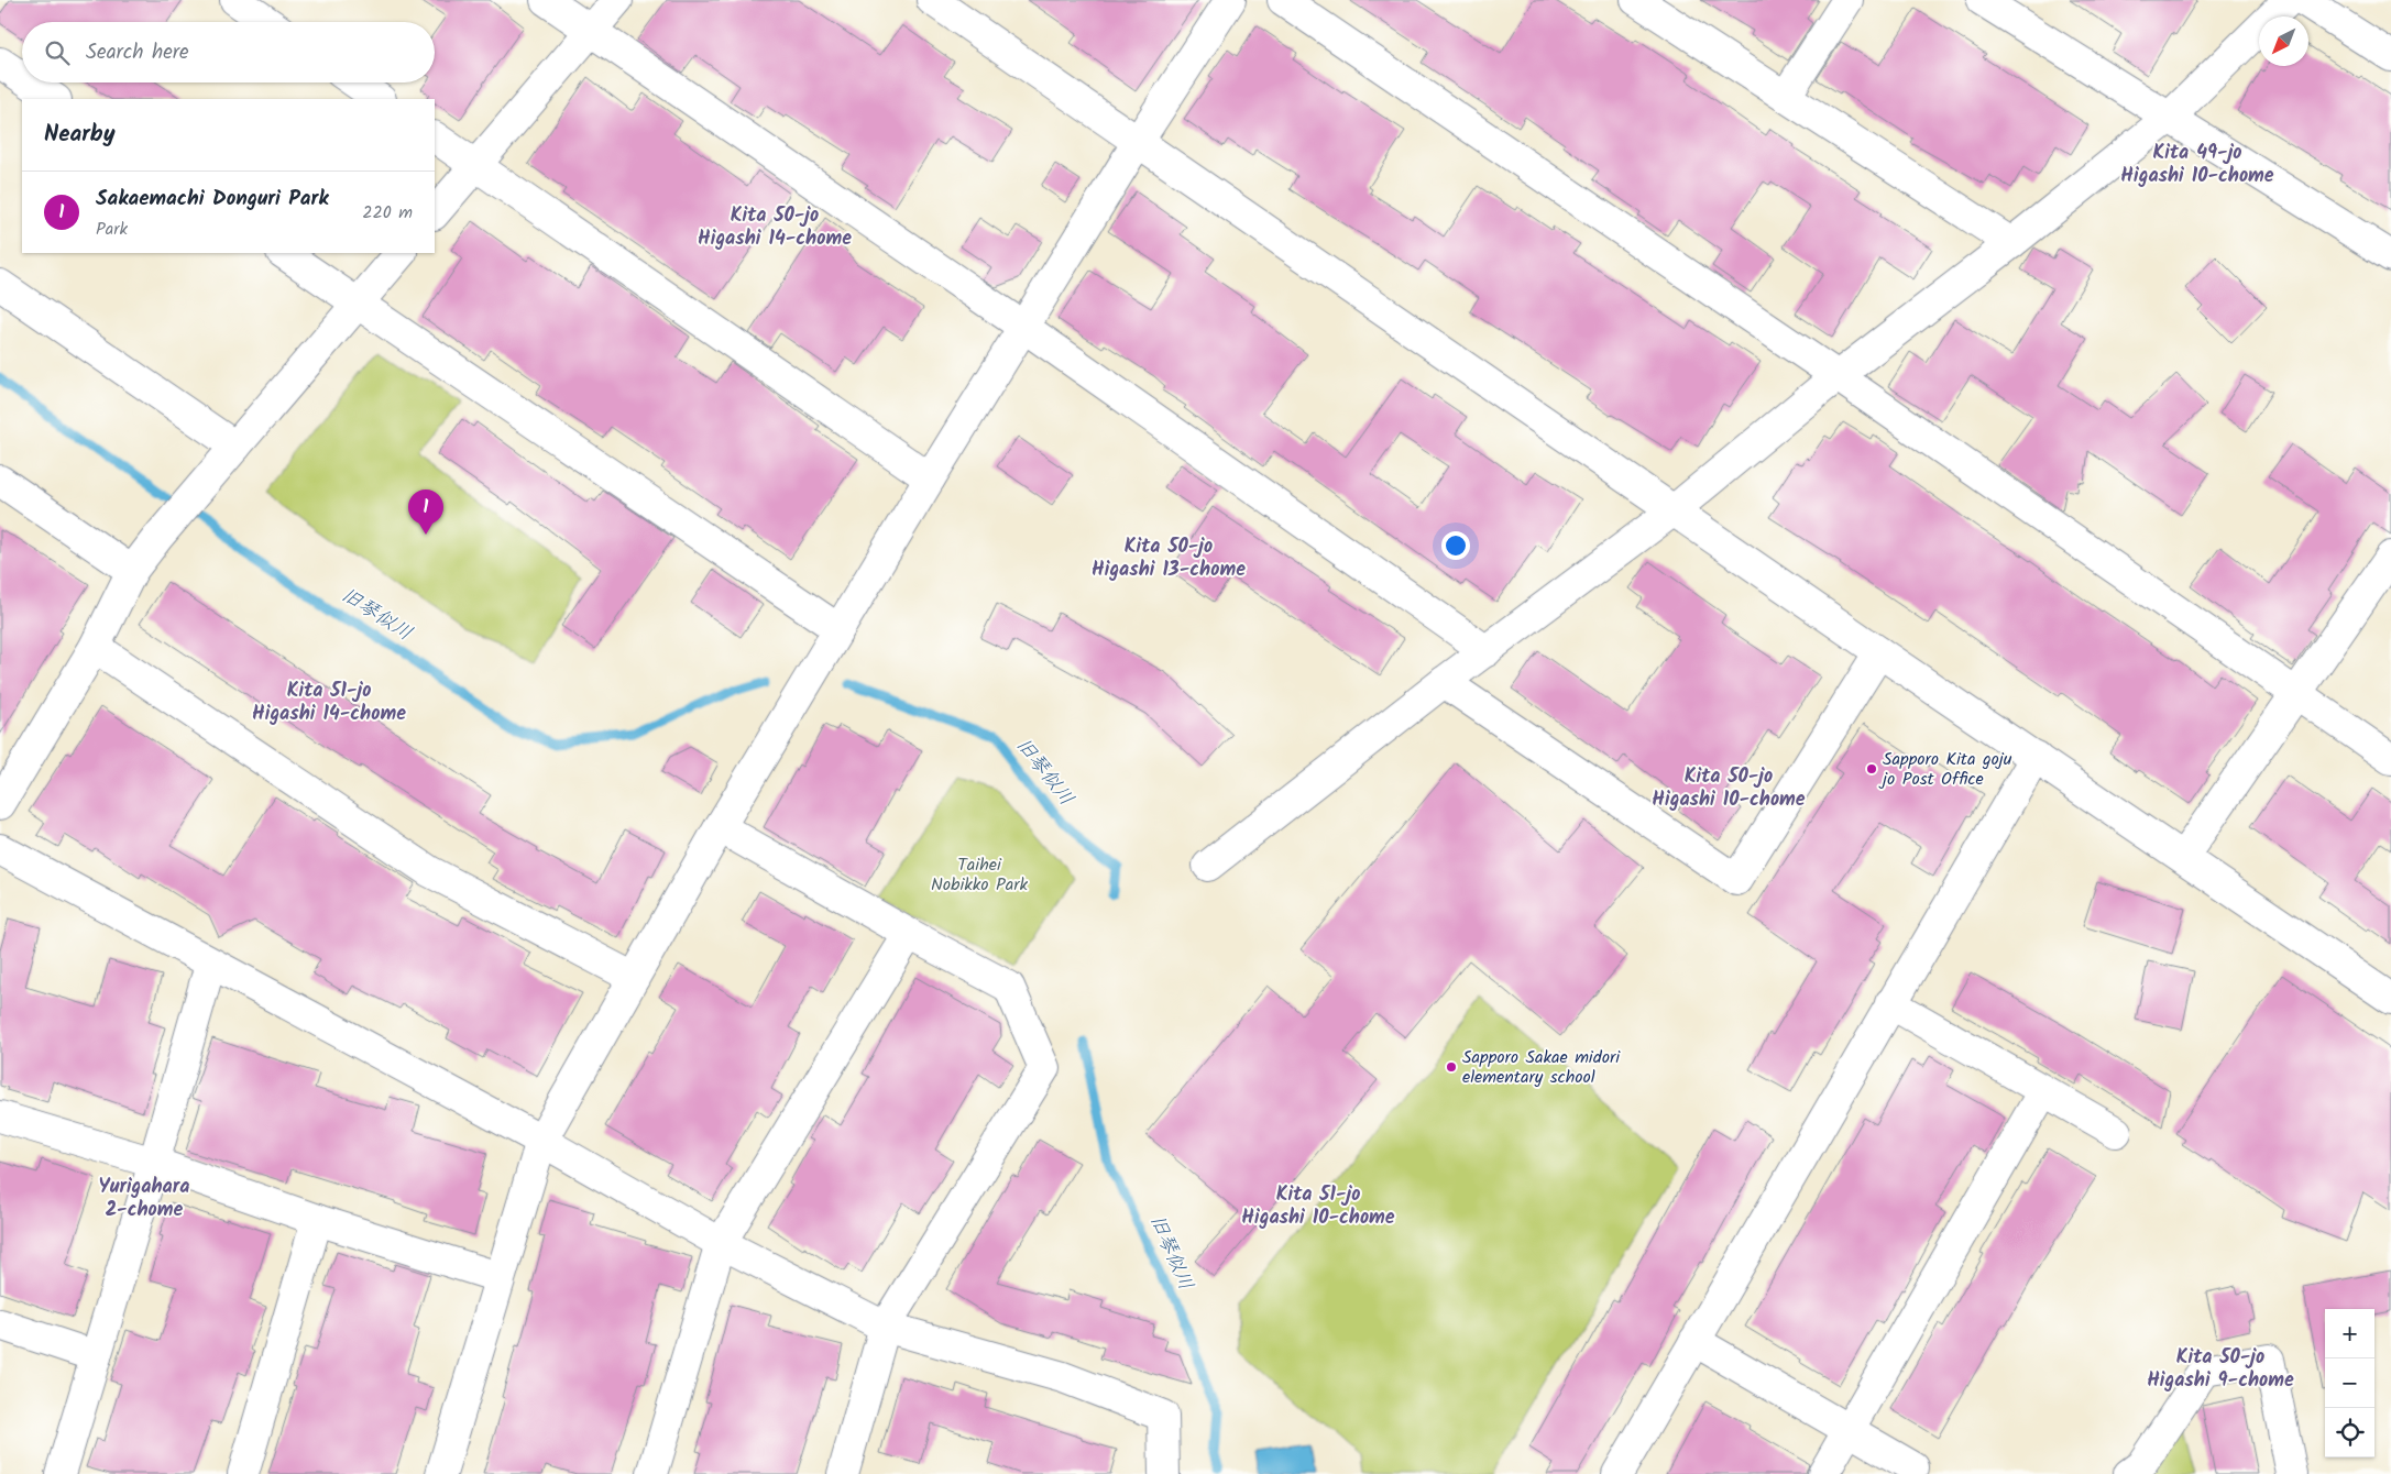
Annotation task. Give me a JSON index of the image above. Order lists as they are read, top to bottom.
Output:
{
  "districts": [
    "Kita 49-jo Higashi 10-chome",
    "Kita 50-jo Higashi 14-chome",
    "Kita 50-jo Higashi 13-chome",
    "Kita 51-jo Higashi 14-chome",
    "Kita 50-jo Higashi 10-chome",
    "Yurigahara 2-chome",
    "Kita 51-jo Higashi 10-chome",
    "Kita 50-jo Higashi 9-chome"
  ],
  "water": ["旧琴似川"],
  "parks": ["Taihei Nobikko Park"],
  "places": ["Sapporo Kita goju jo Post Office", "Sapporo Sakae midori elementary school"],
  "north": "bottom left",
  "page": {
    "search": "Search here",
    "heading": "Nearby",
    "list": [
      {
        "mark": "1",
        "name": "Sakaemachi Donguri Park",
        "note": "Park",
        "value": "220 m"
      }
    ],
    "pins": "1",
    "map_buttons": ["+", "−"]
  }
}
